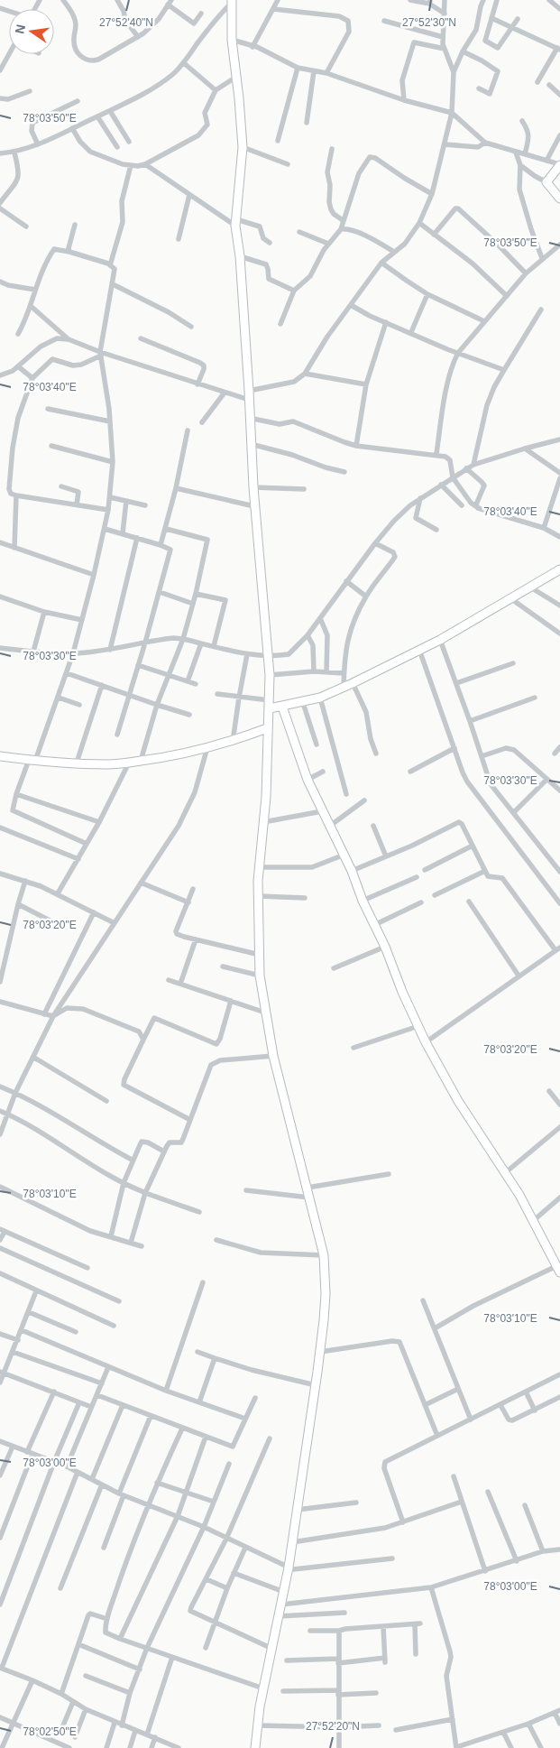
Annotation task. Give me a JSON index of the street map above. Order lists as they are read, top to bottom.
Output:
{
  "north": "left",
  "coordinates": [
    "27°52'40\"N",
    "27°52'30\"N",
    "78°03'50\"E",
    "78°03'40\"E",
    "78°03'30\"E",
    "78°03'20\"E",
    "78°03'10\"E",
    "78°03'00\"E",
    "27°52'20\"N",
    "78°02'50\"E"
  ]
}
